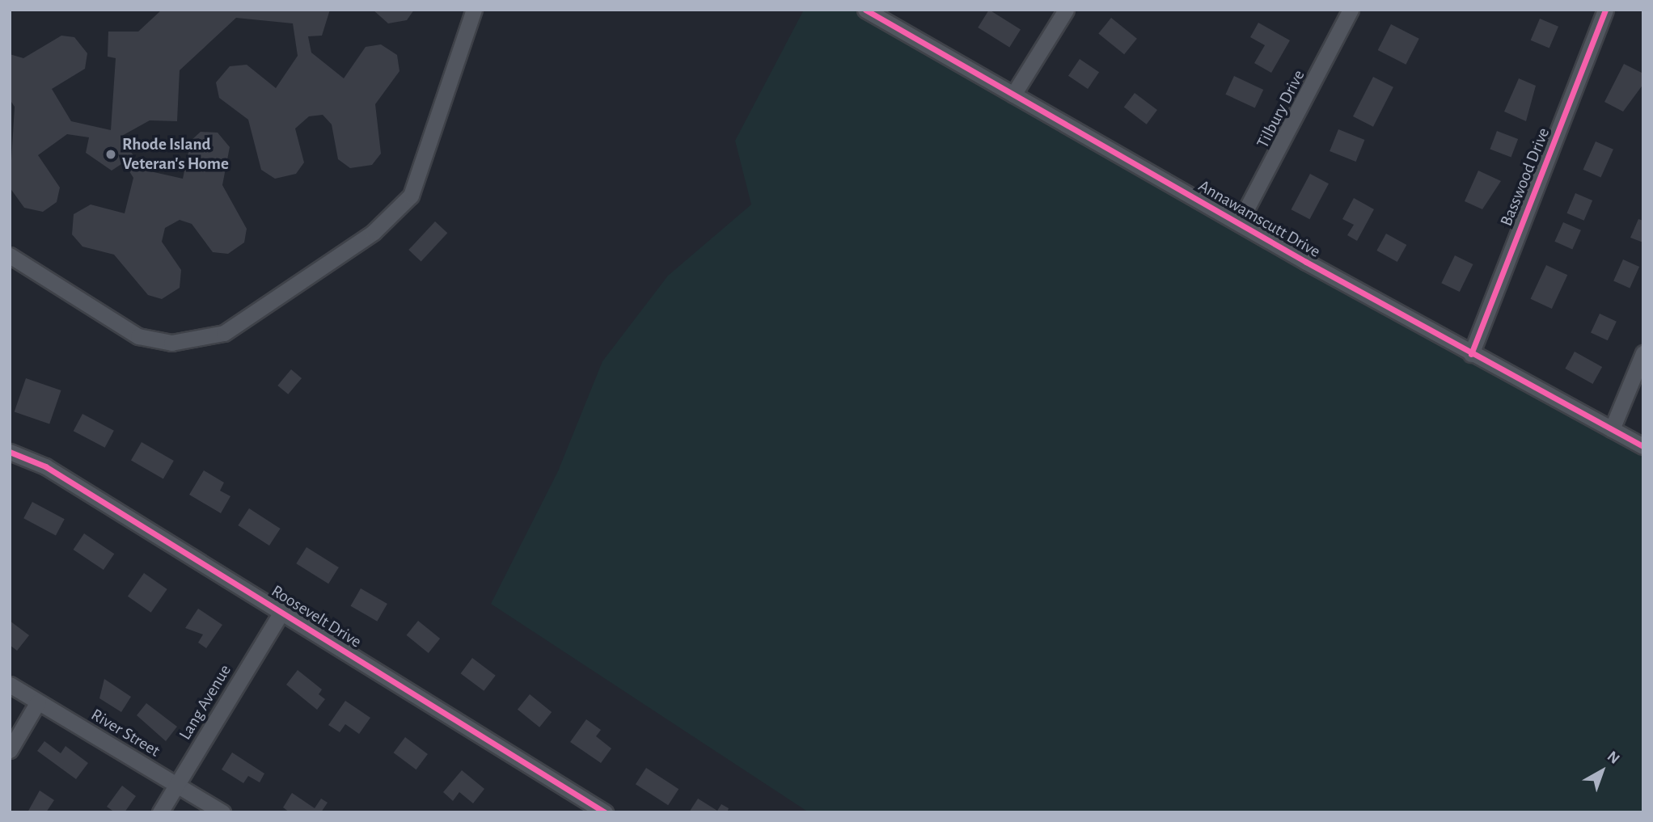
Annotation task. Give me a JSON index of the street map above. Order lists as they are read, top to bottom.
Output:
{
  "streets": {
    "street": [
      "Tilbury Drive",
      "Basswood Drive",
      "Annawamscutt Drive",
      "Roosevelt Drive",
      "Lang Avenue",
      "River Street"
    ]
  },
  "crossings": [
    ["Tilbury Drive", "Annawamscutt Drive"],
    ["Basswood Drive", "Annawamscutt Drive"],
    ["Roosevelt Drive", "Lang Avenue"],
    ["Lang Avenue", "River Street"]
  ],
  "places": ["Rhode Island Veteran's Home"],
  "north": "top right"
}
